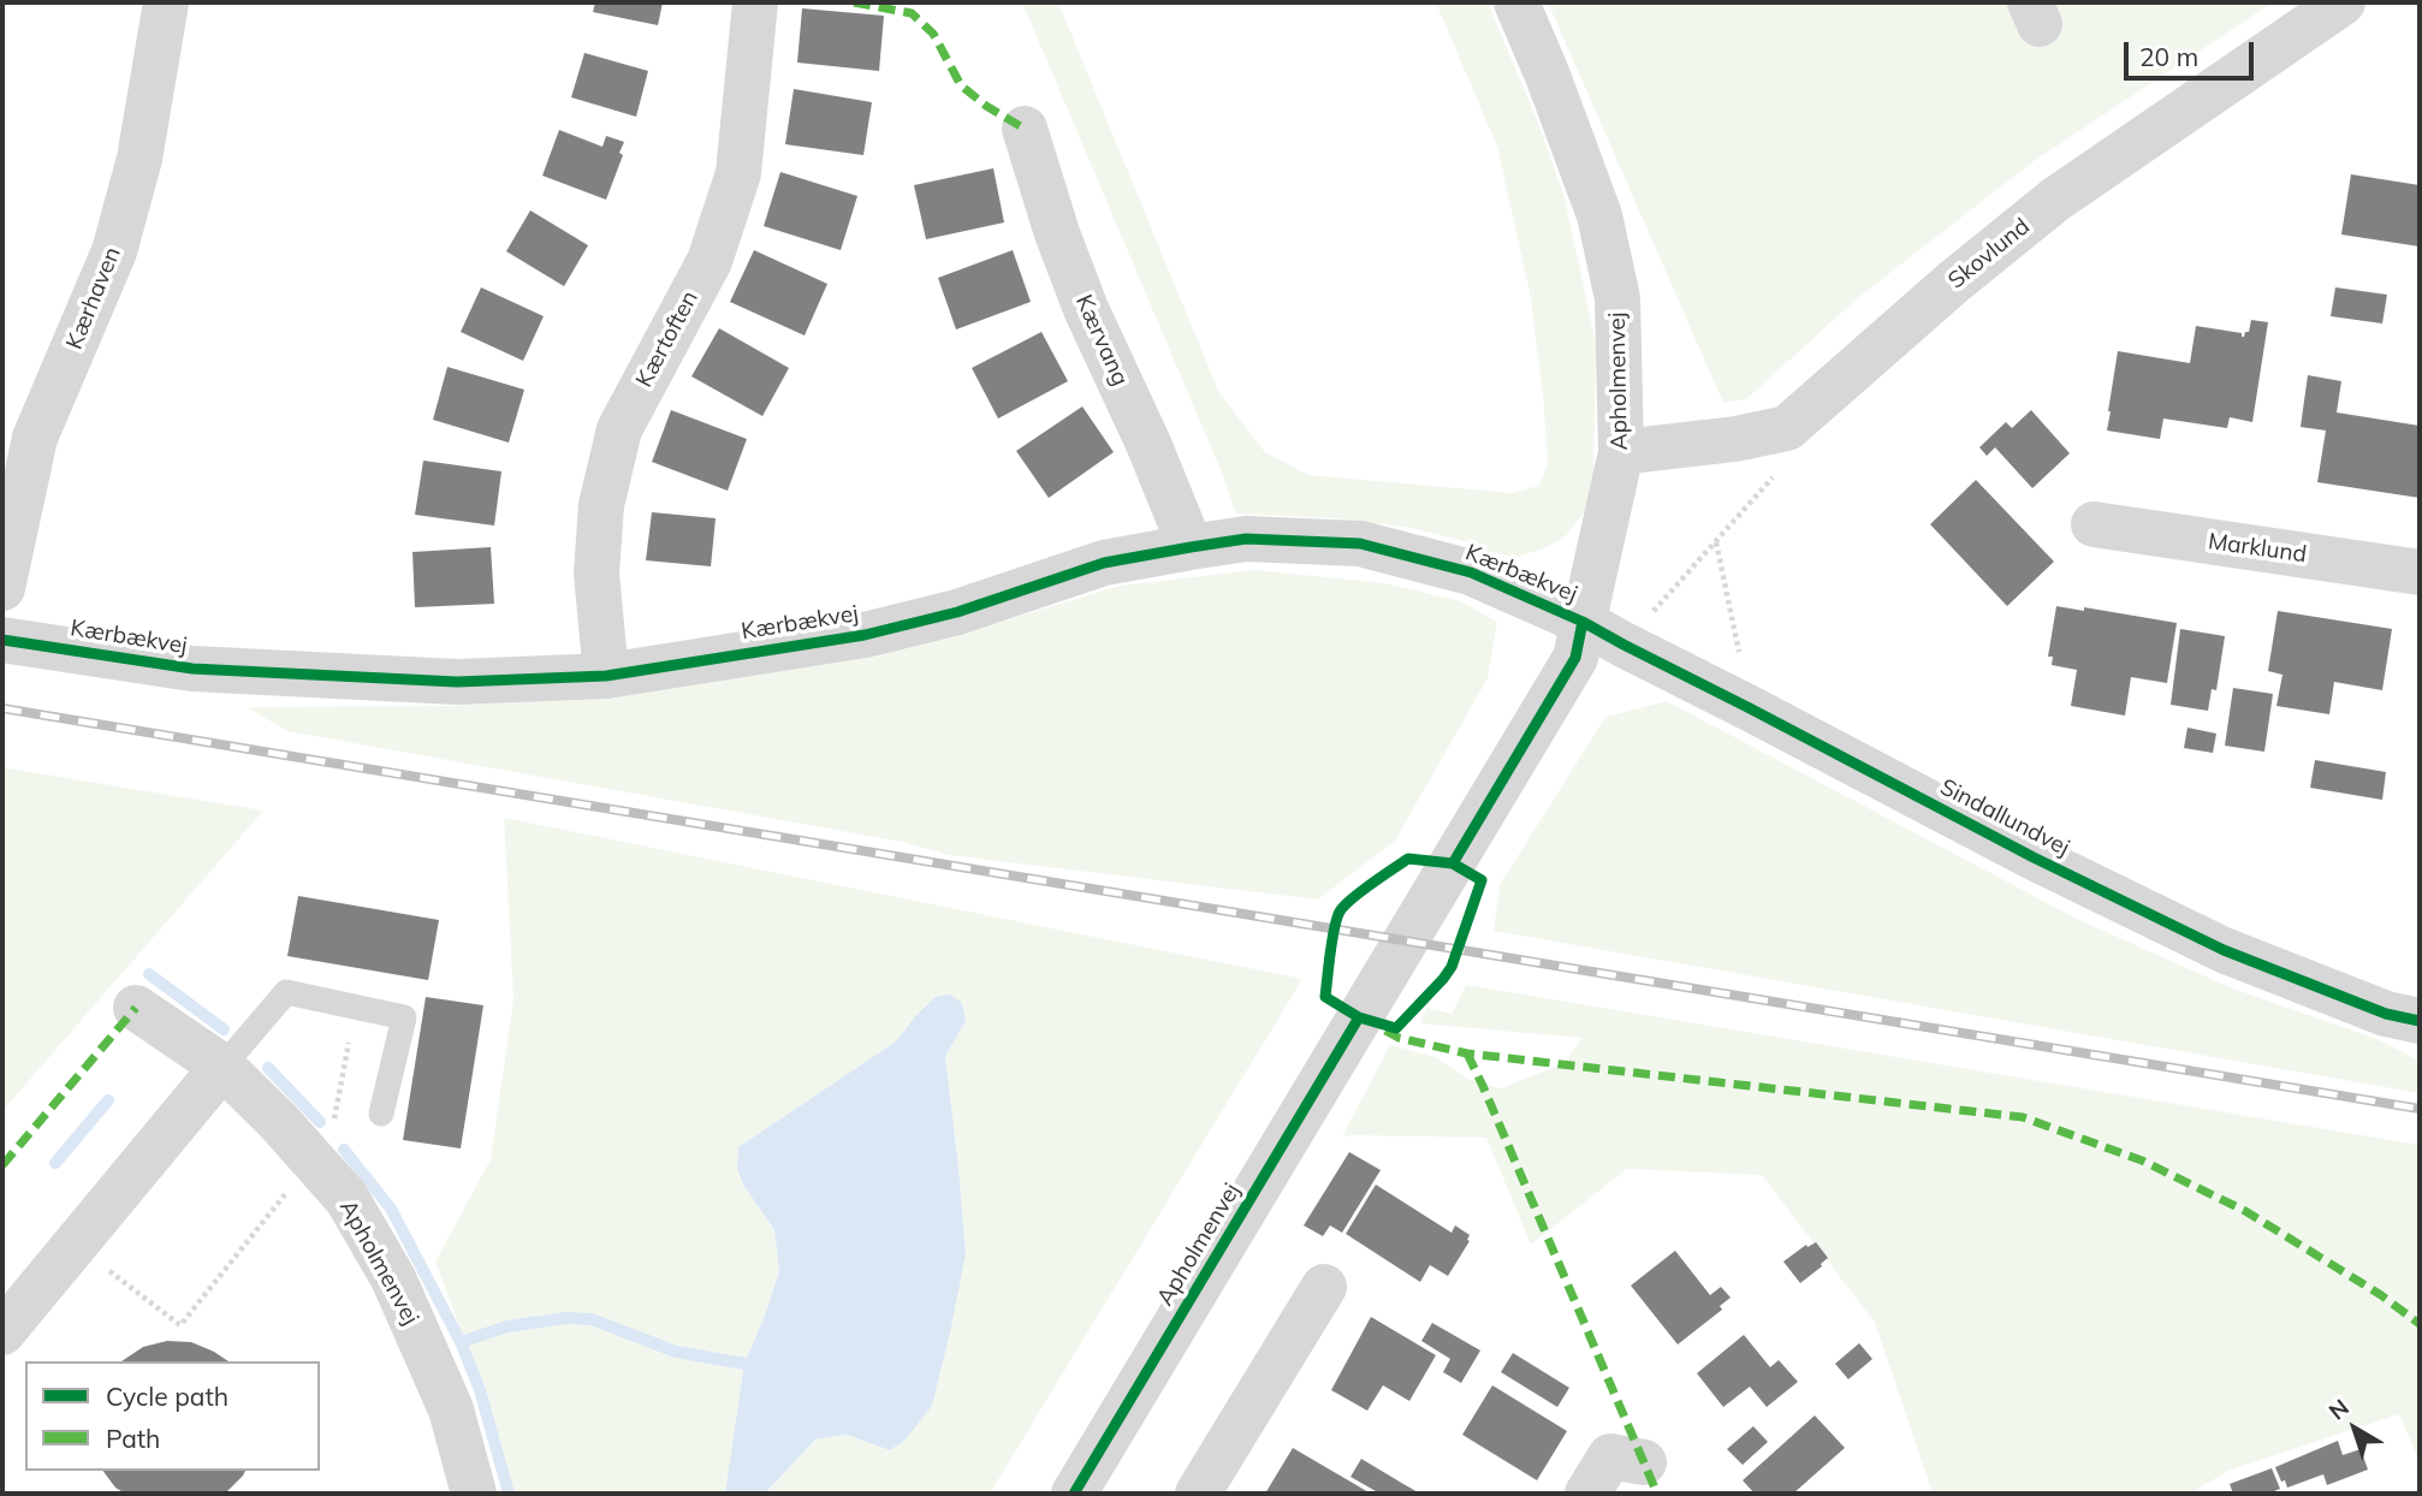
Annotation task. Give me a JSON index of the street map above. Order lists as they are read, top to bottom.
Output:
{
  "streets": {
    "street": [
      "Skovlund",
      "Kærhaven",
      "Kærtoften",
      "Kærvang",
      "Apholmenvej",
      "Marklund",
      "Kærbækvej",
      "Sindallundvej"
    ]
  },
  "crossings": [
    ["Skovlund", "Apholmenvej"],
    ["Kærtoften", "Kærbækvej"],
    ["Kærvang", "Kærbækvej"],
    ["Apholmenvej", "Kærbækvej"],
    ["Apholmenvej", "Sindallundvej"],
    ["Kærbækvej", "Sindallundvej"]
  ],
  "legend": ["Cycle path", "Path"],
  "scale_bar": "20 m",
  "north": "top left"
}
